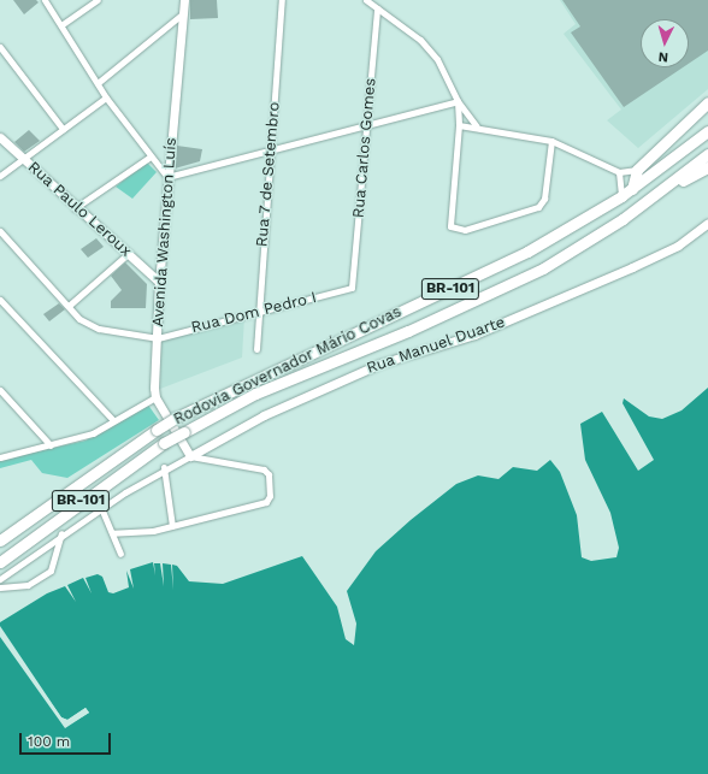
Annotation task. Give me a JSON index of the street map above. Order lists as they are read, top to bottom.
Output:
{
  "streets": {
    "highway": ["BR-101", "Rodovia Governador Mário Covas"],
    "street": [
      "Rua Carlos Gomes",
      "Rua 7 de Setembro",
      "Rua Paulo Leroux",
      "Avenida Washington Luís",
      "Rua Dom Pedro I",
      "Rua Manuel Duarte"
    ]
  },
  "crossings": [
    ["Rua Carlos Gomes", "Rua Dom Pedro I"],
    ["Rua 7 de Setembro", "Rua Dom Pedro I"],
    ["Rua Paulo Leroux", "Avenida Washington Luís"],
    ["Avenida Washington Luís", "Rua Dom Pedro I"]
  ],
  "scale_bar": "100 m",
  "north": "bottom"
}
